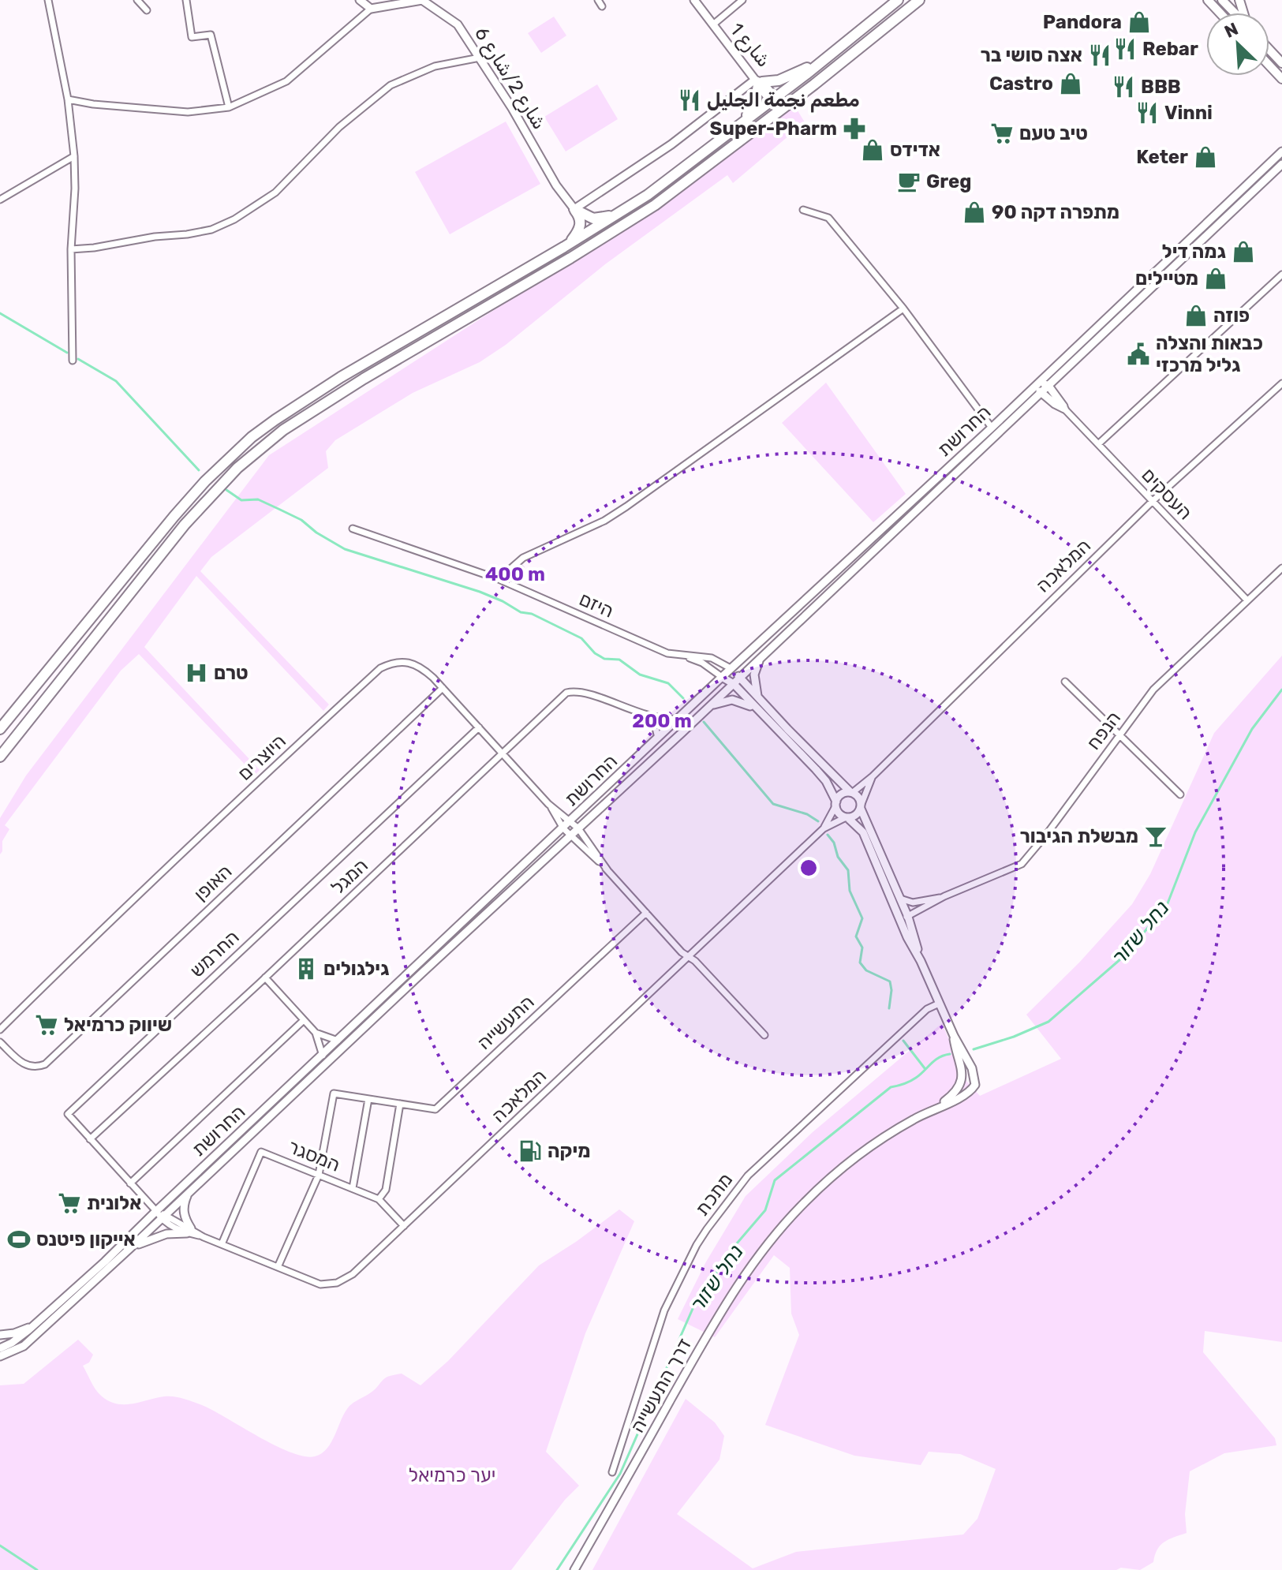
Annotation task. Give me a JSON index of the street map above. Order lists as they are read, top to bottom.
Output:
{
  "streets": {
    "street": [
      "شارع 1",
      "شارع 2/شارع 6",
      "החרושת",
      "העסקים",
      "המלאכה",
      "היזם",
      "הנפח",
      "היוצרים",
      "המגל",
      "האופן",
      "החרמש",
      "התעשייה",
      "המסגר",
      "מתכת",
      "דרך התעשייה"
    ]
  },
  "crossings": [
    ["החרושת", "המלאכה"],
    ["החרושת", "היזם"],
    ["החרושת", "היוצרים"],
    ["החרושת", "המגל"],
    ["החרושת", "החרמש"],
    ["העסקים", "המלאכה"],
    ["העסקים", "הנפח"],
    ["המלאכה", "היזם"],
    ["המלאכה", "המסגר"],
    ["היוצרים", "המגל"],
    ["היוצרים", "האופן"],
    ["היוצרים", "החרמש"],
    ["המגל", "החרמש"],
    ["התעשייה", "המסגר"],
    ["מתכת", "דרך התעשייה"]
  ],
  "water": ["נחל שזור"],
  "parks": ["יער כרמיאל"],
  "places": {
    "shop": [
      "Pandora",
      "Castro",
      "אדידס",
      "Keter",
      "מתפרה דקה 90",
      "גמה דיל",
      "מטיילים",
      "פוזה"
    ],
    "restaurant": [
      "Rebar",
      "אצה סושי בר",
      "BBB",
      "مطعم نجمة الجليل",
      "Vinni"
    ],
    "pharmacy": ["Super-Pharm"],
    "supermarket": ["טיב טעם", "שיווק כרמיאל", "אלונית"],
    "cafe": ["Greg"],
    "public building": ["כבאות והצלה גליל מרכזי"],
    "hospital": ["טרם"],
    "bar": ["מבשלת הגיבור"],
    "building": ["גילגולים"],
    "fuel station": ["מיקה"],
    "sports": ["אייקון פיטנס"]
  },
  "north": "top left",
  "rings": ["400 m", "200 m"]
}
